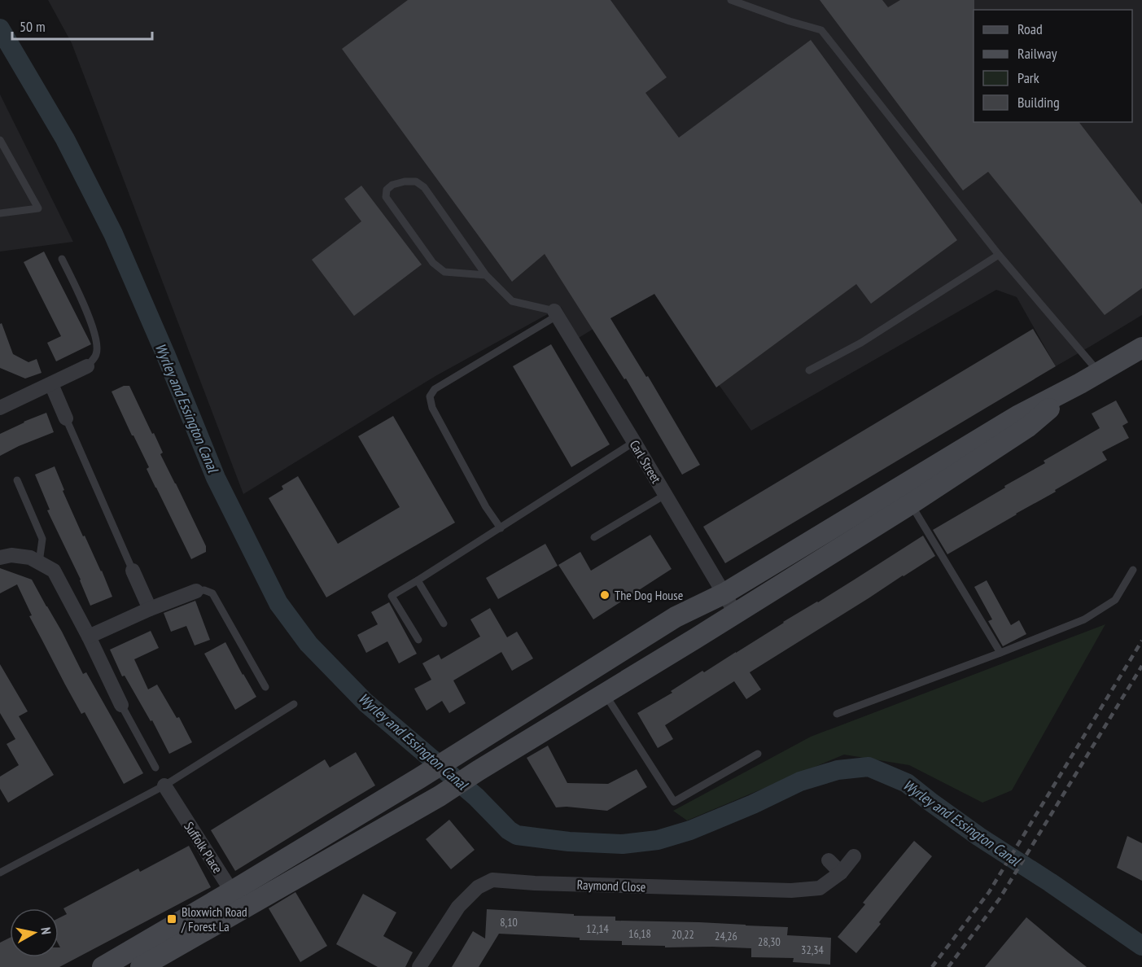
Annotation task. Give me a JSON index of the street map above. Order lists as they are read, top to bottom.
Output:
{
  "streets": {
    "street": ["Carl Street", "Suffolk Place", "Raymond Close"]
  },
  "water": ["Wyrley and Essington Canal"],
  "places": {
    "other": ["The Dog House"],
    "transit": ["Bloxwich Road / Forest La"]
  },
  "house_numbers": [
    "8,10",
    "12,14",
    "16,18",
    "20,22",
    "24,26",
    "28,30",
    "32,34"
  ],
  "legend": [
    "Road",
    "Railway",
    "Park",
    "Building"
  ],
  "scale_bar": "50 m",
  "north": "right"
}
